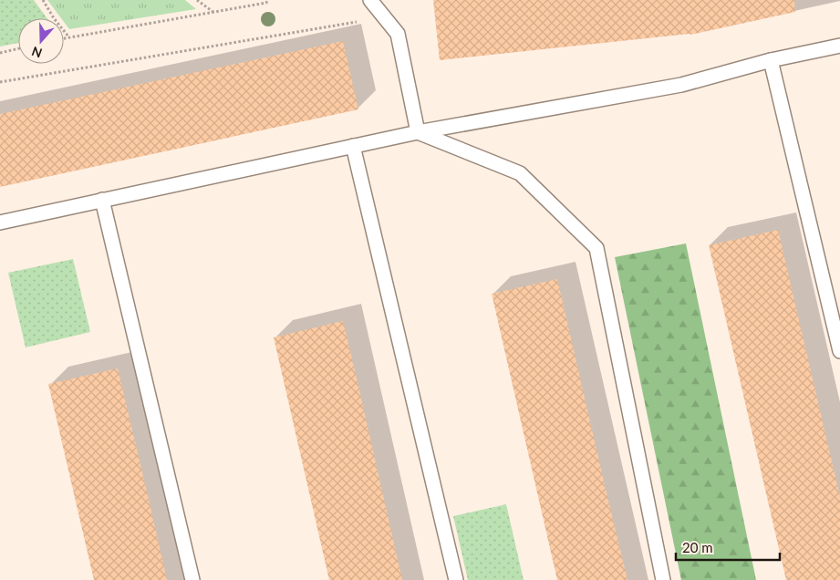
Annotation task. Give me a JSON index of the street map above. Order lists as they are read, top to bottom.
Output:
{
  "scale_bar": "20 m",
  "north": "bottom"
}
